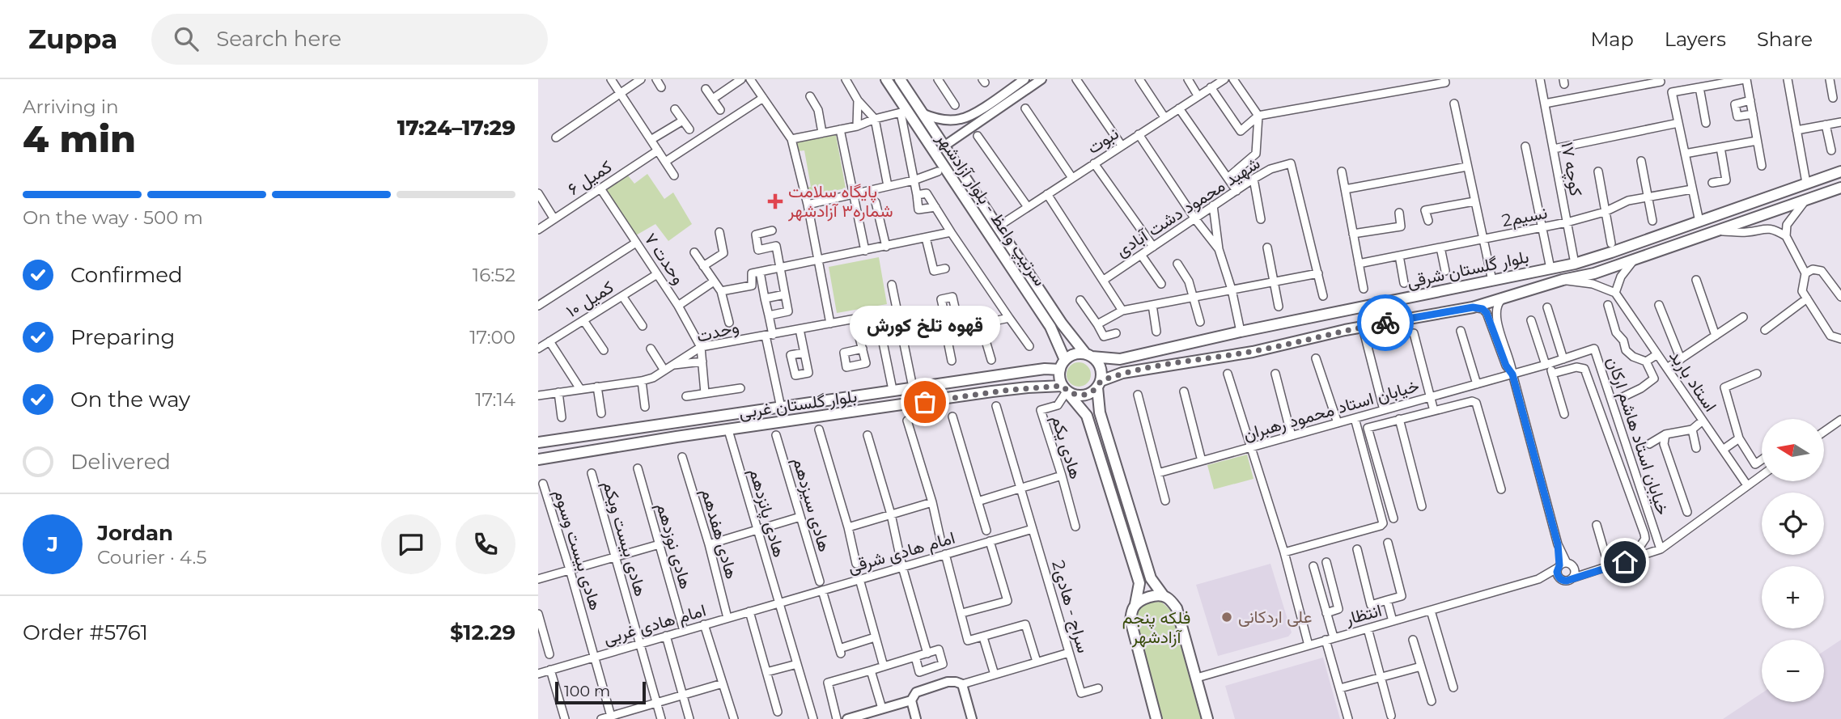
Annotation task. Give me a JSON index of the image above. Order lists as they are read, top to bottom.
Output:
{
  "streets": {
    "main road": ["سرتیپ واعظ - بلوار آزادشهر", "بلوار گلستان شرقی", "بلوار گلستان غربی"],
    "street": [
      "نبوت",
      "کوچه ۱۷",
      "کمیل ۶",
      "شهید محمود دشت آبادی",
      "نسیم2",
      "وحدت ۷",
      "کمیل ۱۰",
      "وحدت",
      "استاد باربد",
      "خیابان استاد محمود رهبران",
      "خیابان استاد هاشم ارکان",
      "هادی یکم",
      "هادی سیزدهم",
      "هادی پانزدهم",
      "هادی هفدهم",
      "هادی بیست ویکم",
      "هادی نوزدهم",
      "هادی بیست وسوم",
      "امام هادی شرقی",
      "سراج - هادی2",
      "انتظار",
      "امام هادی غربی"
    ]
  },
  "crossings": [
    ["نبوت", "سرتیپ واعظ - بلوار آزادشهر"],
    ["کوچه ۱۷", "نسیم2"],
    ["کوچه ۱۷", "بلوار گلستان شرقی"],
    ["کمیل ۶", "وحدت ۷"],
    ["سرتیپ واعظ - بلوار آزادشهر", "بلوار گلستان شرقی"],
    ["سرتیپ واعظ - بلوار آزادشهر", "بلوار گلستان غربی"],
    ["سرتیپ واعظ - بلوار آزادشهر", "هادی یکم"],
    ["وحدت ۷", "کمیل ۱۰"],
    ["وحدت ۷", "وحدت"],
    ["بلوار گلستان شرقی", "بلوار گلستان غربی"],
    ["بلوار گلستان شرقی", "هادی یکم"],
    ["بلوار گلستان غربی", "هادی یکم"],
    ["بلوار گلستان غربی", "هادی پانزدهم"],
    ["خیابان استاد محمود رهبران", "خیابان استاد هاشم ارکان"],
    ["هادی پانزدهم", "امام هادی شرقی"],
    ["هادی پانزدهم", "امام هادی غربی"],
    ["هادی هفدهم", "امام هادی غربی"],
    ["هادی بیست ویکم", "امام هادی غربی"],
    ["هادی نوزدهم", "امام هادی غربی"],
    ["هادی بیست وسوم", "امام هادی غربی"],
    ["امام هادی شرقی", "سراج - هادی2"],
    ["امام هادی شرقی", "امام هادی غربی"]
  ],
  "parks": ["فلکه پنجم آزادشهر"],
  "places": {
    "health": ["پایگاه سلامت شماره۳ آزادشهر"],
    "other": ["قهوه تلخ کورش", "علی اردکانی"]
  },
  "scale_bar": "100 m",
  "north": "left",
  "page": {
    "header": "Zuppa",
    "search": "Search here",
    "nav": ["Map", "Layers", "Share"],
    "heading": ["4 min", "Arriving in", "17:24–17:29"],
    "panel": [
      "Jordan",
      "Courier · 4.5",
      "Order #5761",
      "$12.29"
    ],
    "bar": "On the way · 500 m",
    "list": [
      ["Confirmed", "16:52"],
      ["Preparing", "17:00"],
      ["On the way", "17:14"],
      "Delivered"
    ],
    "bubble": "قهوه تلخ کورش",
    "map_buttons": ["+", "−"],
    "round": "J",
    "scale": "100 m"
  }
}
